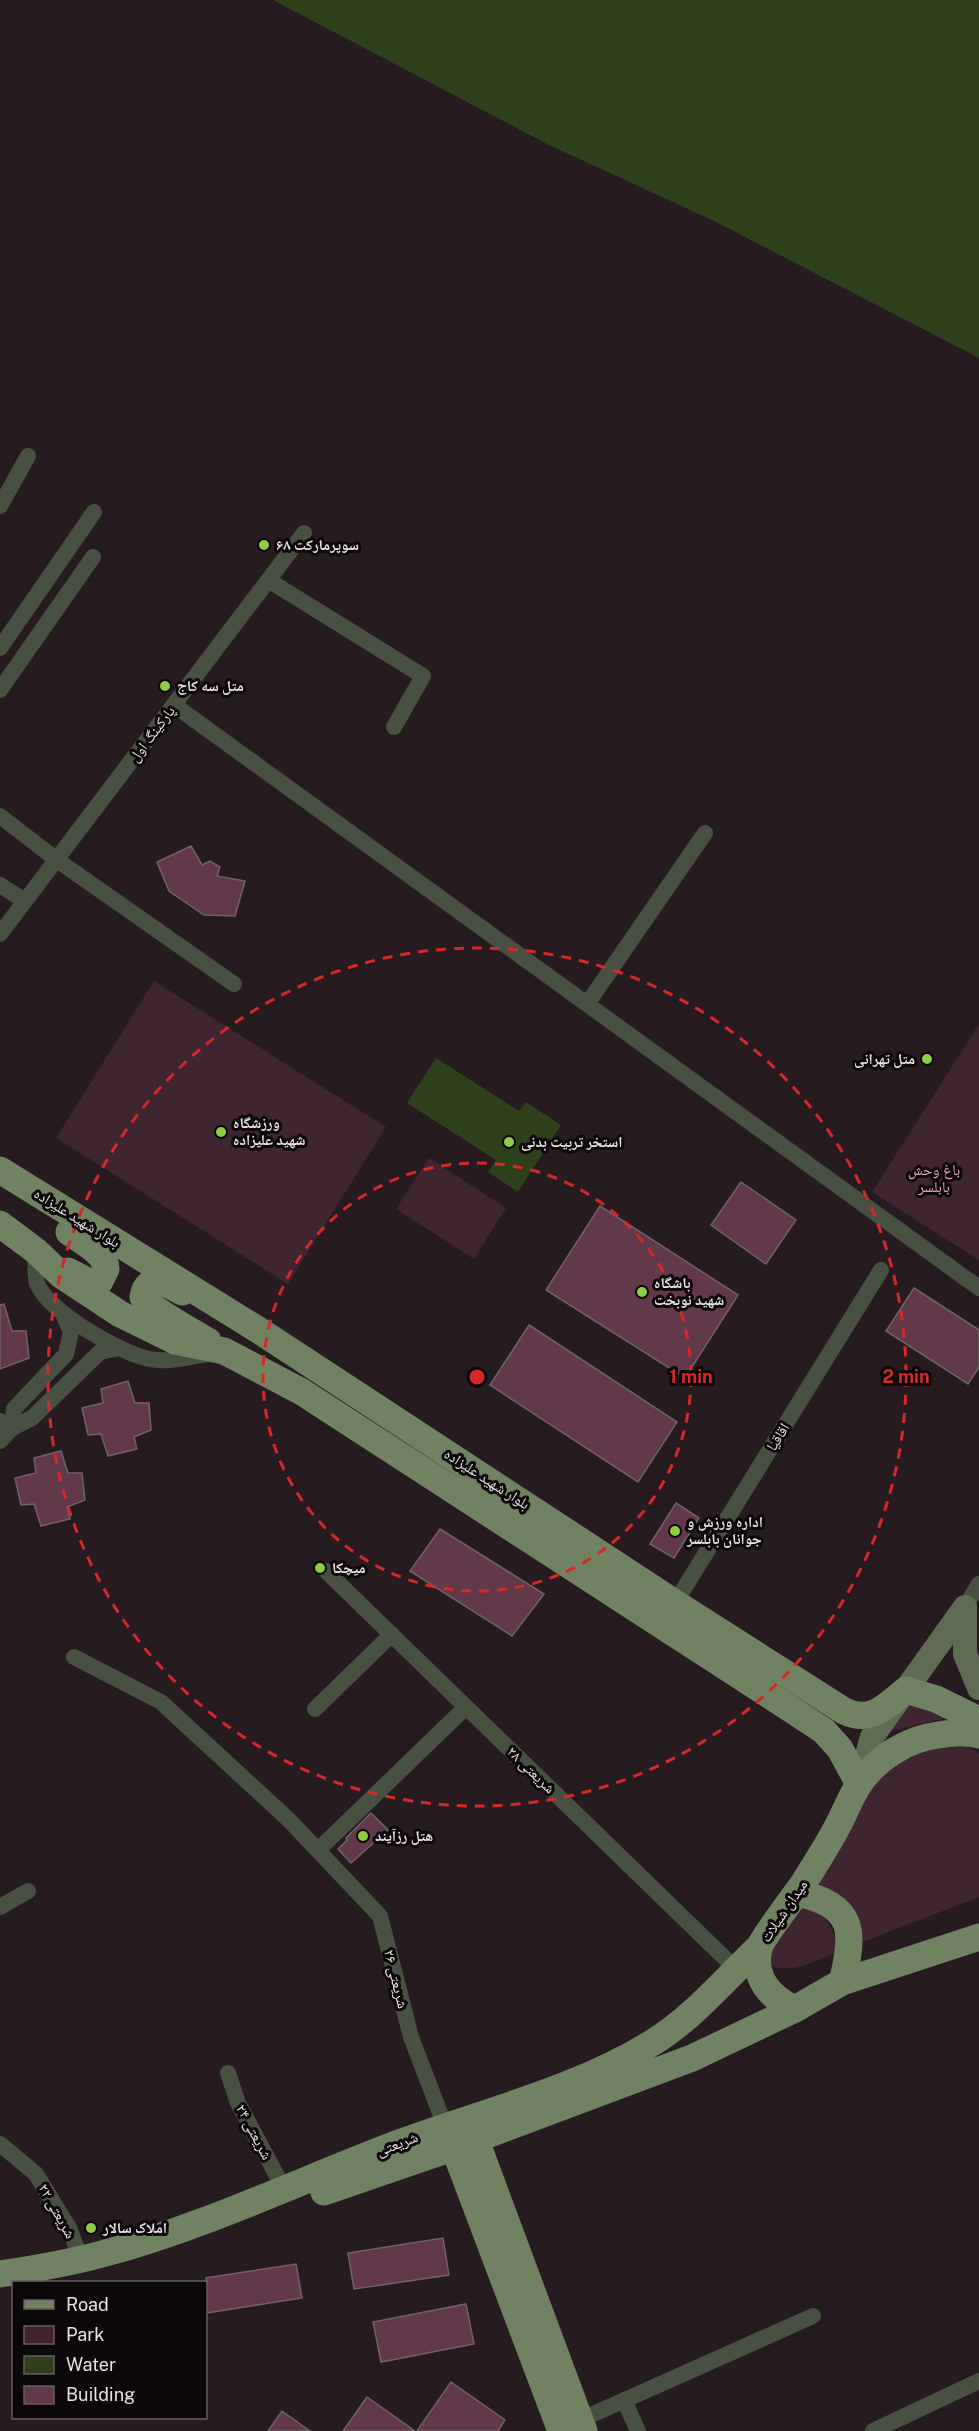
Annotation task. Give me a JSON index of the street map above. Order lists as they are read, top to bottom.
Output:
{
  "streets": {
    "main road": ["بلوار شهید علیزاده", "میدان شیلات", "شریعتی"],
    "street": [
      "پارکینگ اول",
      "اقاقیا",
      "شریعتی ۲۸",
      "شریعتی ۲۶",
      "شریعتی ۲۴",
      "شریعتی ۲۲"
    ]
  },
  "crossings": [
    ["بلوار شهید علیزاده", "اقاقیا"],
    ["بلوار شهید علیزاده", "میدان شیلات"],
    ["شریعتی ۲۸", "شریعتی"],
    ["میدان شیلات", "شریعتی"],
    ["شریعتی ۲۶", "شریعتی"],
    ["شریعتی ۲۴", "شریعتی"],
    ["شریعتی", "شریعتی ۲۲"]
  ],
  "parks": ["باغ وحش بابلسر"],
  "places": [
    "سوپرمارکت ۶۸",
    "متل سه کاج",
    "متل تهرانی",
    "ورزشگاه شهید علیزاده",
    "استخر تربیت بدنی",
    "باشگاه شهید نوبخت",
    "اداره ورزش و جوانان بابلسر",
    "میچکا",
    "هتل رزآیند",
    "املاک سالار"
  ],
  "legend": [
    "Road",
    "Park",
    "Water",
    "Building"
  ],
  "rings": ["1 min", "2 min"]
}
